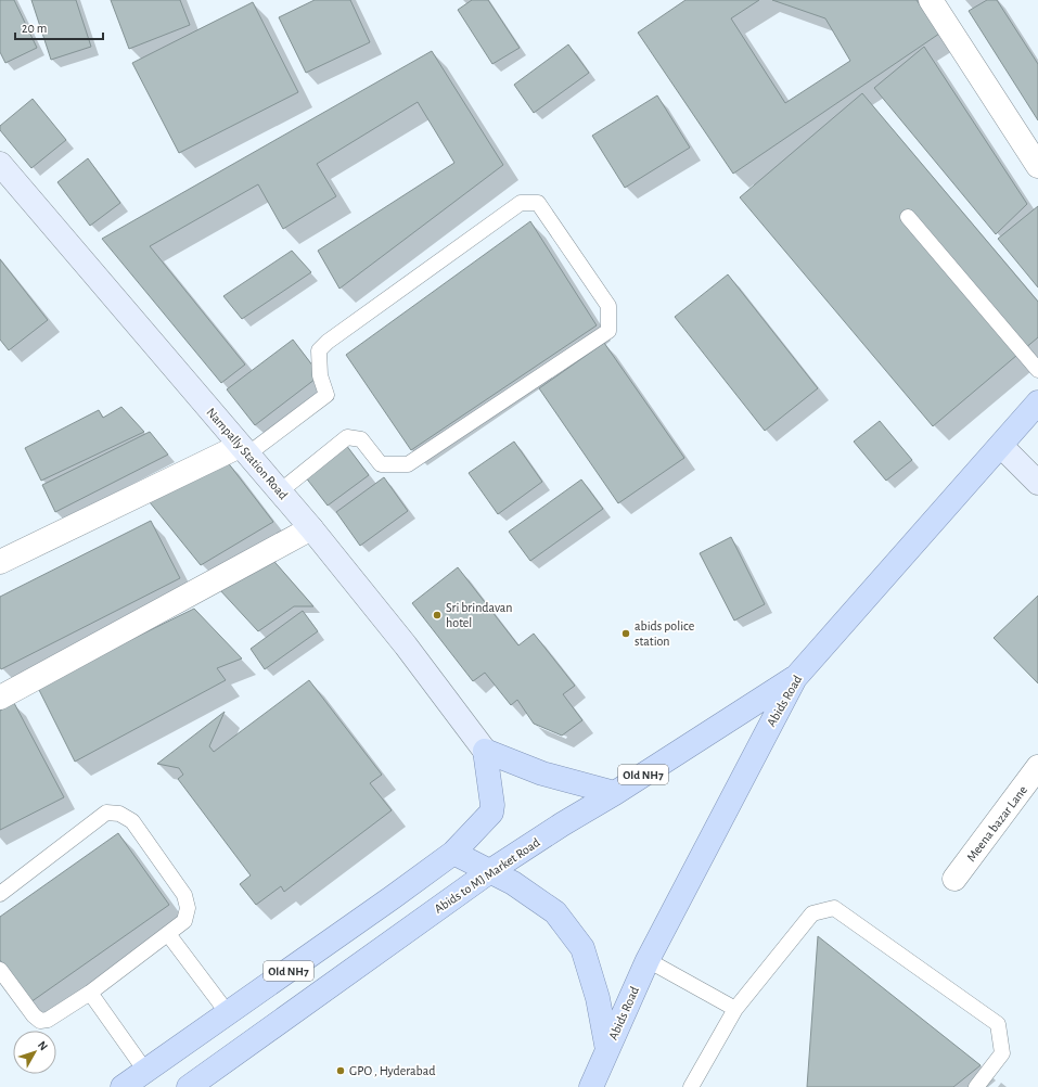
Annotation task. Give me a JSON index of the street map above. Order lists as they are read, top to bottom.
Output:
{
  "streets": {
    "main road": [
      "Nampally Station Road",
      "Abids Road",
      "Old NH7",
      "Abids to MJ Market Road"
    ],
    "street": ["Meena bazar Lane"]
  },
  "crossings": [
    ["Abids Road", "Abids to MJ Market Road"]
  ],
  "places": ["Sri brindavan hotel", "abids police station", "GPO , Hyderabad"],
  "scale_bar": "20 m",
  "north": "top right"
}
